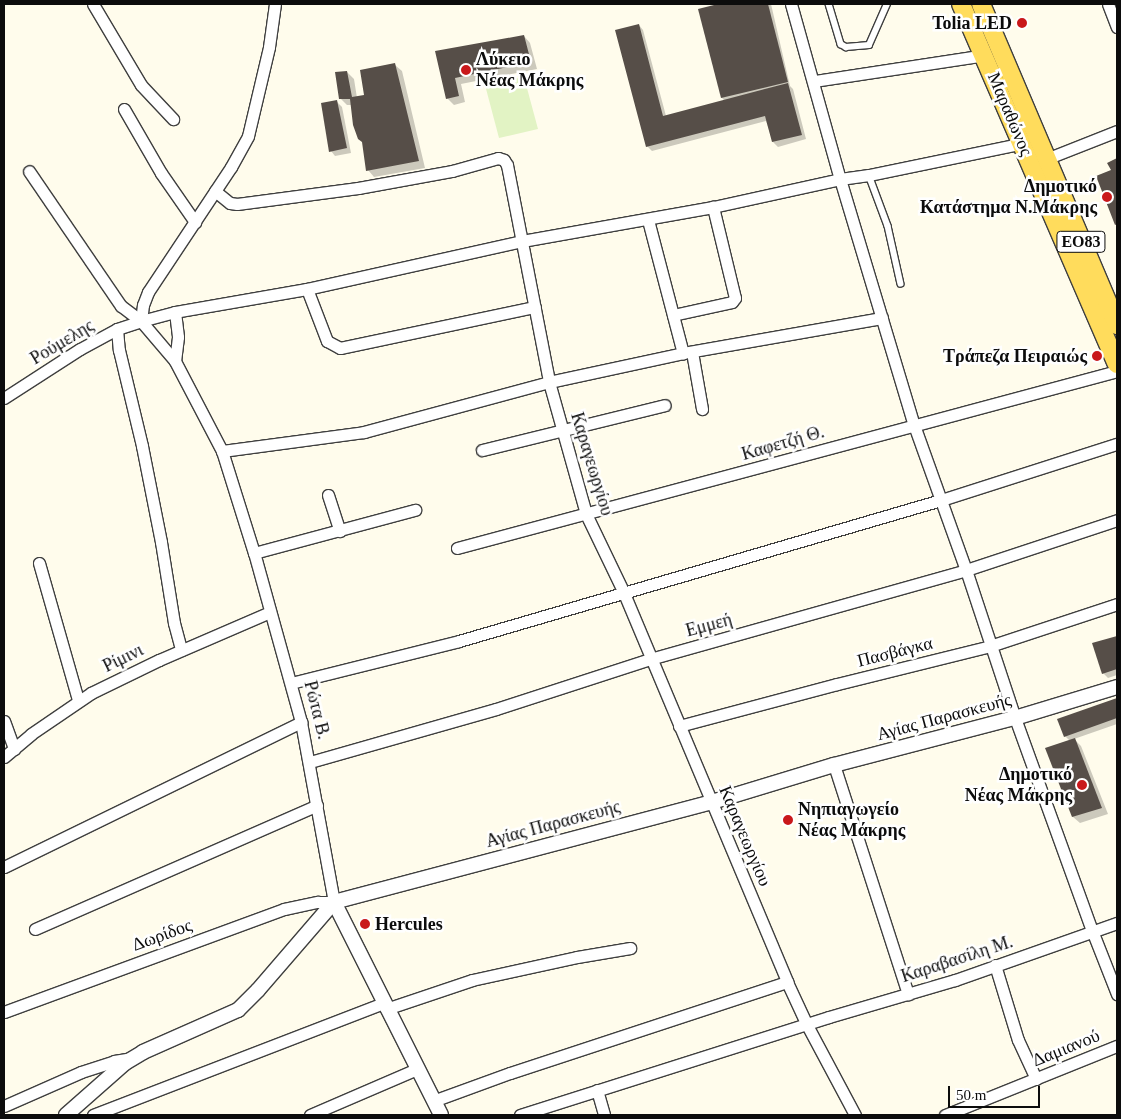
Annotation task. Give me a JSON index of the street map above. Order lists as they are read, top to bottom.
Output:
{
  "streets": {
    "main road": ["Μαραθώνος", "ΕΟ83"],
    "street": [
      "Ρούμελης",
      "Καφετζή Θ.",
      "Καραγεωργίου",
      "Εμμεή",
      "Πασβάγκα",
      "Ρίμινι",
      "Ρώτα Β.",
      "Αγίας Παρασκευής",
      "Δωρίδος",
      "Καραβασίλη Μ.",
      "Δαμιανού"
    ]
  },
  "crossings": [
    ["Μαραθώνος", "Ρούμελης"],
    ["Ρούμελης", "Καραγεωργίου"],
    ["Ρούμελης", "Ρώτα Β."],
    ["Καφετζή Θ.", "Καραγεωργίου"],
    ["Καραγεωργίου", "Εμμεή"],
    ["Καραγεωργίου", "Πασβάγκα"],
    ["Καραγεωργίου", "Αγίας Παρασκευής"],
    ["Καραγεωργίου", "Καραβασίλη Μ."],
    ["Εμμεή", "Ρώτα Β."],
    ["Ρίμινι", "Ρώτα Β."],
    ["Ρώτα Β.", "Αγίας Παρασκευής"],
    ["Ρώτα Β.", "Δωρίδος"],
    ["Αγίας Παρασκευής", "Δωρίδος"]
  ],
  "places": [
    "Tolia LED",
    "Λύκειο Νέας Μάκρης",
    "Δημοτικό Κατάστημα Ν.Μάκρης",
    "Τράπεζα Πειραιώς",
    "Δημοτικό Νέας Μάκρης",
    "Νηπιαγωγείο Νέας Μάκρης",
    "Hercules"
  ],
  "scale_bar": "50 m"
}
